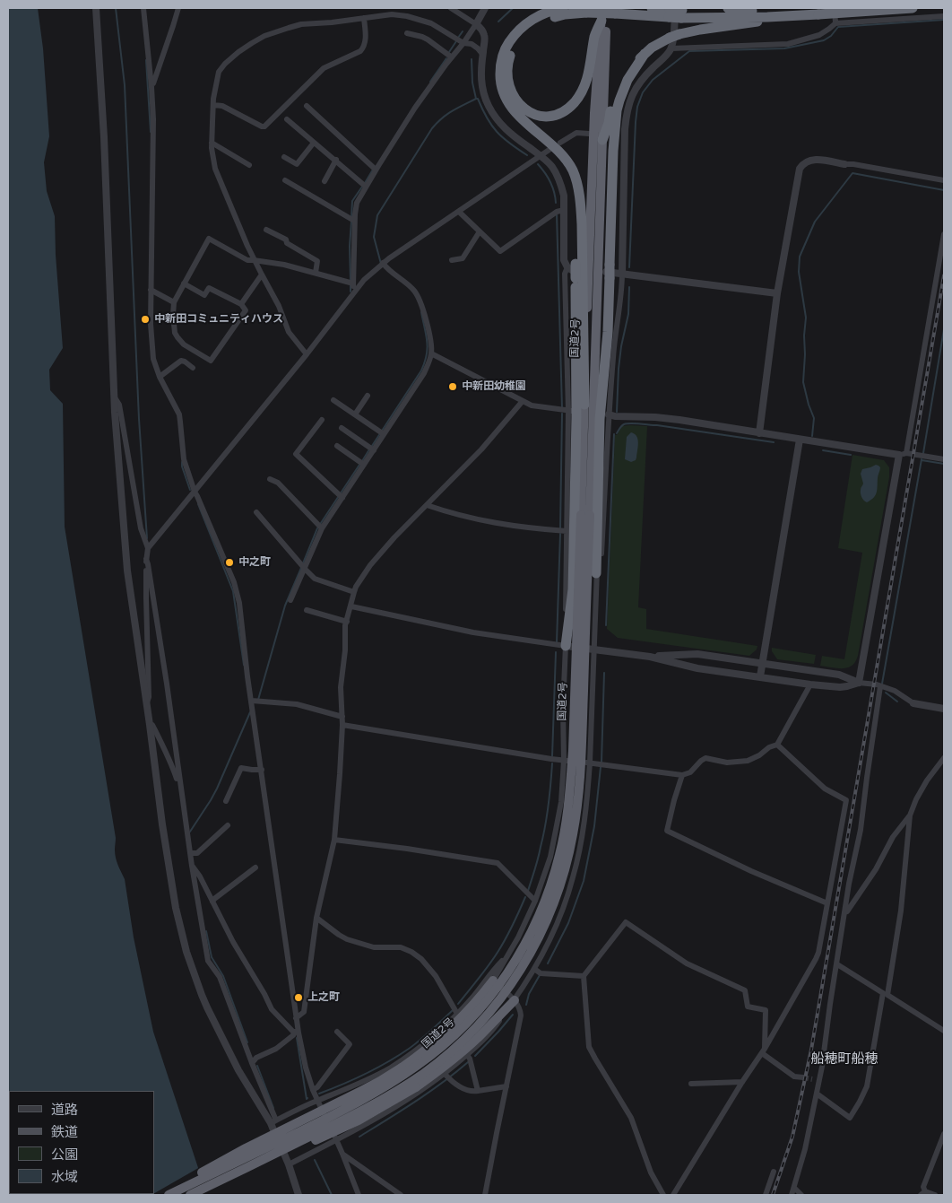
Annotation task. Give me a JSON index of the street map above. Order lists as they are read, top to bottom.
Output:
{
  "streets": {
    "highway": ["国道2号"]
  },
  "districts": ["船穂町船穂"],
  "places": [
    "中新田コミュニティハウス",
    "中新田幼稚園",
    "中之町",
    "上之町"
  ],
  "legend": [
    "道路",
    "鉄道",
    "公園",
    "水域"
  ]
}
